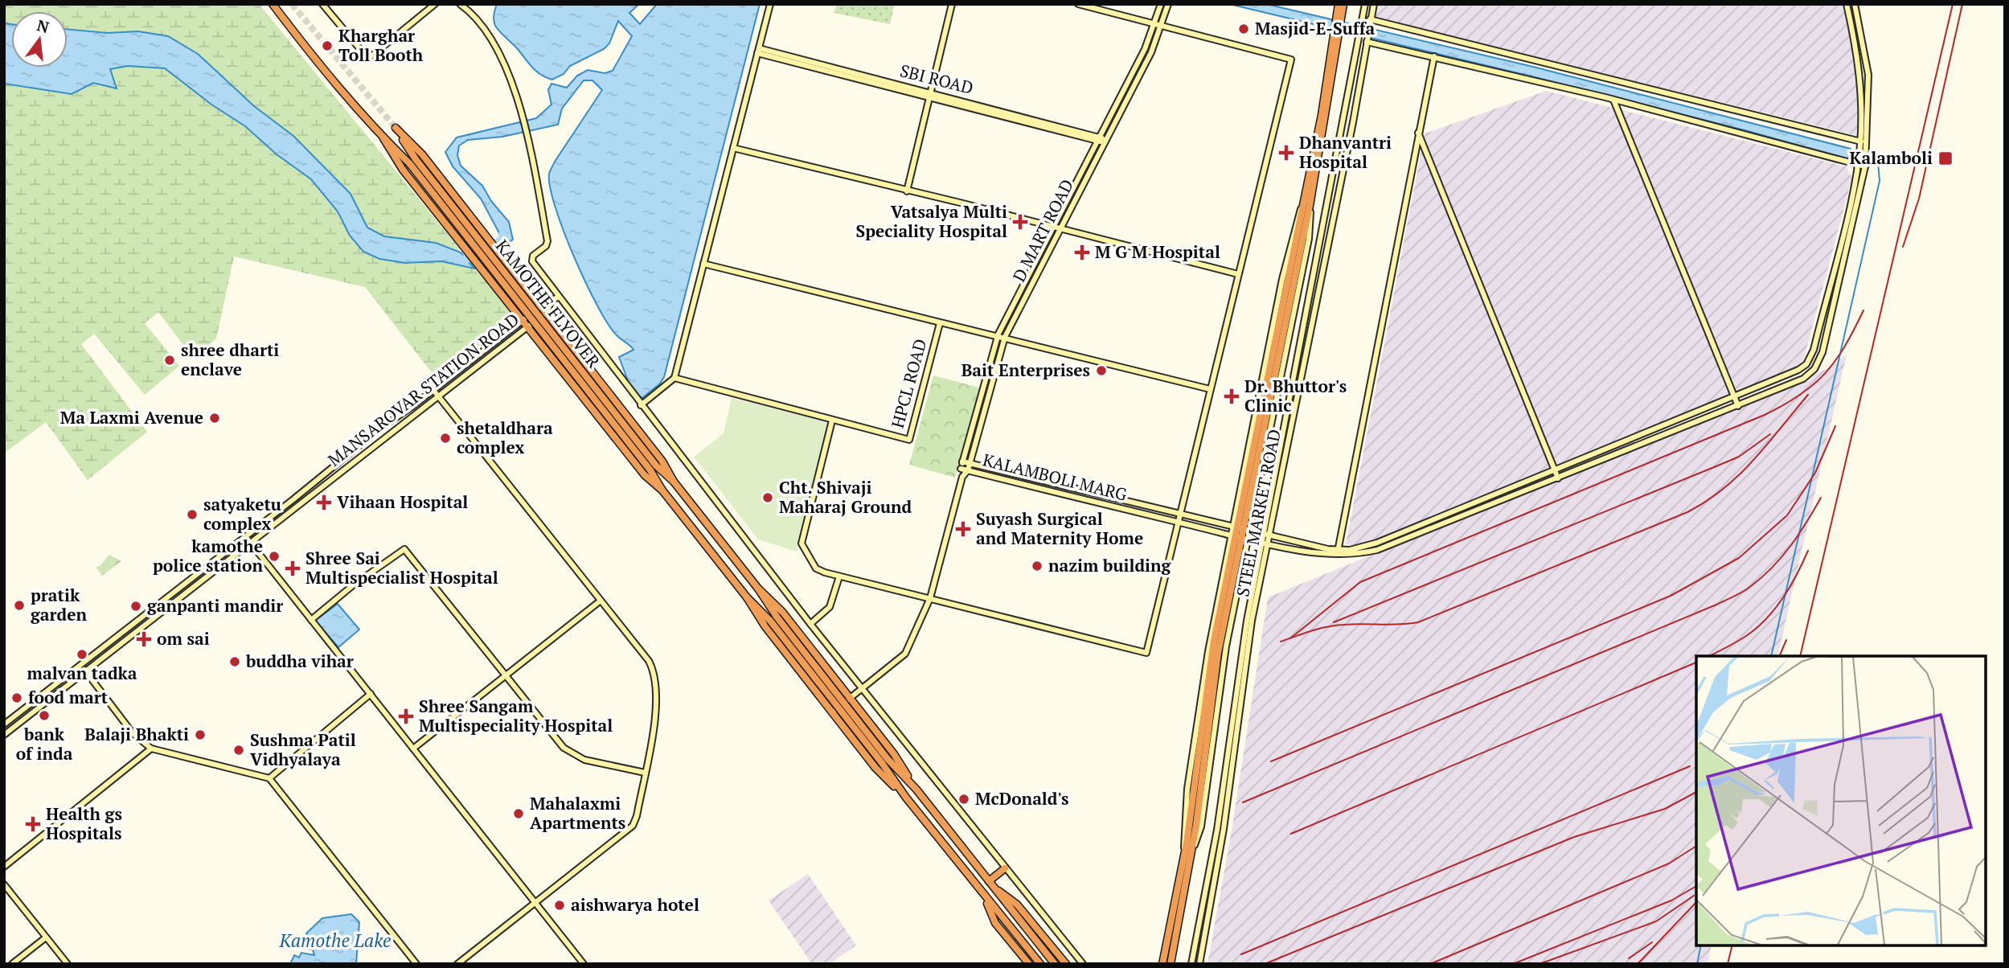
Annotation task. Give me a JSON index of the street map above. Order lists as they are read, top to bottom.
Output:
{
  "streets": {
    "highway": ["KAMOTHE FLYOVER"],
    "street": [
      "SBI ROAD",
      "D MART ROAD",
      "HPCL ROAD",
      "MANSAROVAR STATION ROAD",
      "KALAMBOLI MARG",
      "STEEL MARKET ROAD"
    ]
  },
  "crossings": [
    ["SBI ROAD", "D MART ROAD"],
    ["D MART ROAD", "KALAMBOLI MARG"]
  ],
  "water": ["Kamothe Lake"],
  "places": {
    "other": [
      "Masjid-E-Suffa",
      "Kharghar Toll Booth",
      "shree dharti enclave",
      "Bait Enterprises",
      "Ma Laxmi Avenue",
      "shetaldhara complex",
      "Cht. Shivaji Maharaj Ground",
      "satyaketu complex",
      "kamothe police station",
      "nazim building",
      "pratik garden",
      "ganpanti mandir",
      "malvan tadka",
      "buddha vihar",
      "food mart",
      "bank of inda",
      "Balaji Bhakti",
      "Sushma Patil Vidhyalaya",
      "McDonald's",
      "Mahalaxmi Apartments",
      "aishwarya hotel"
    ],
    "health": [
      "Dhanvantri Hospital",
      "Vatsalya Multi Speciality Hospital",
      "M G M Hospital",
      "Dr. Bhuttor's Clinic",
      "Vihaan Hospital",
      "Suyash Surgical and Maternity Home",
      "Shree Sai Multispecialist Hospital",
      "om sai",
      "Shree Sangam Multispeciality Hospital",
      "Health gs Hospitals"
    ],
    "transit": ["Kalamboli"]
  },
  "north": "top"
}
